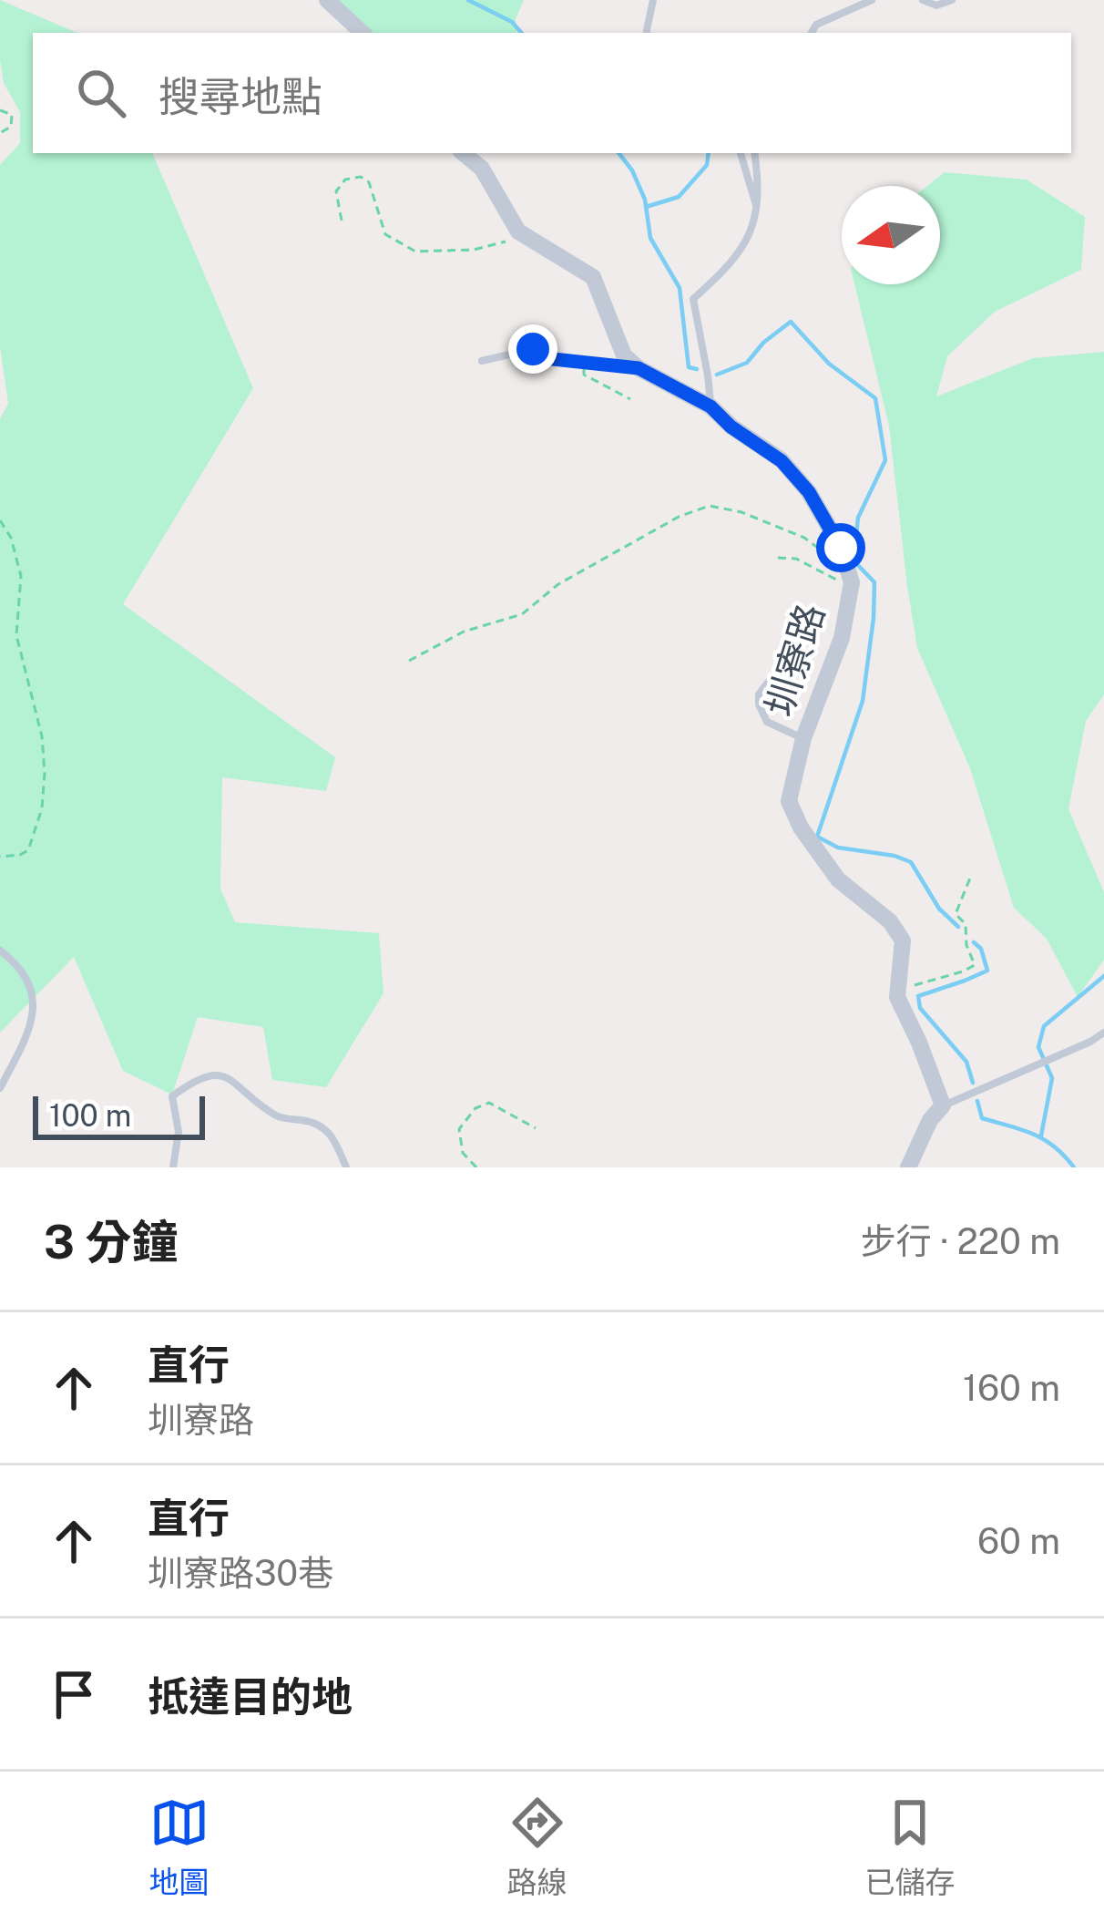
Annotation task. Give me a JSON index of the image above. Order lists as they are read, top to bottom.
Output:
{
  "streets": {
    "street": ["圳寮路"]
  },
  "scale_bar": "100 m",
  "north": "left",
  "page": {
    "search": "搜尋地點",
    "scale": "100 m",
    "heading": ["3 分鐘", "步行 · 220 m"],
    "list": [
      ["直行", "圳寮路", "160 m"],
      ["直行", "圳寮路30巷", "60 m"],
      "抵達目的地"
    ],
    "nav": ["地圖", "路線", "已儲存"]
  }
}
